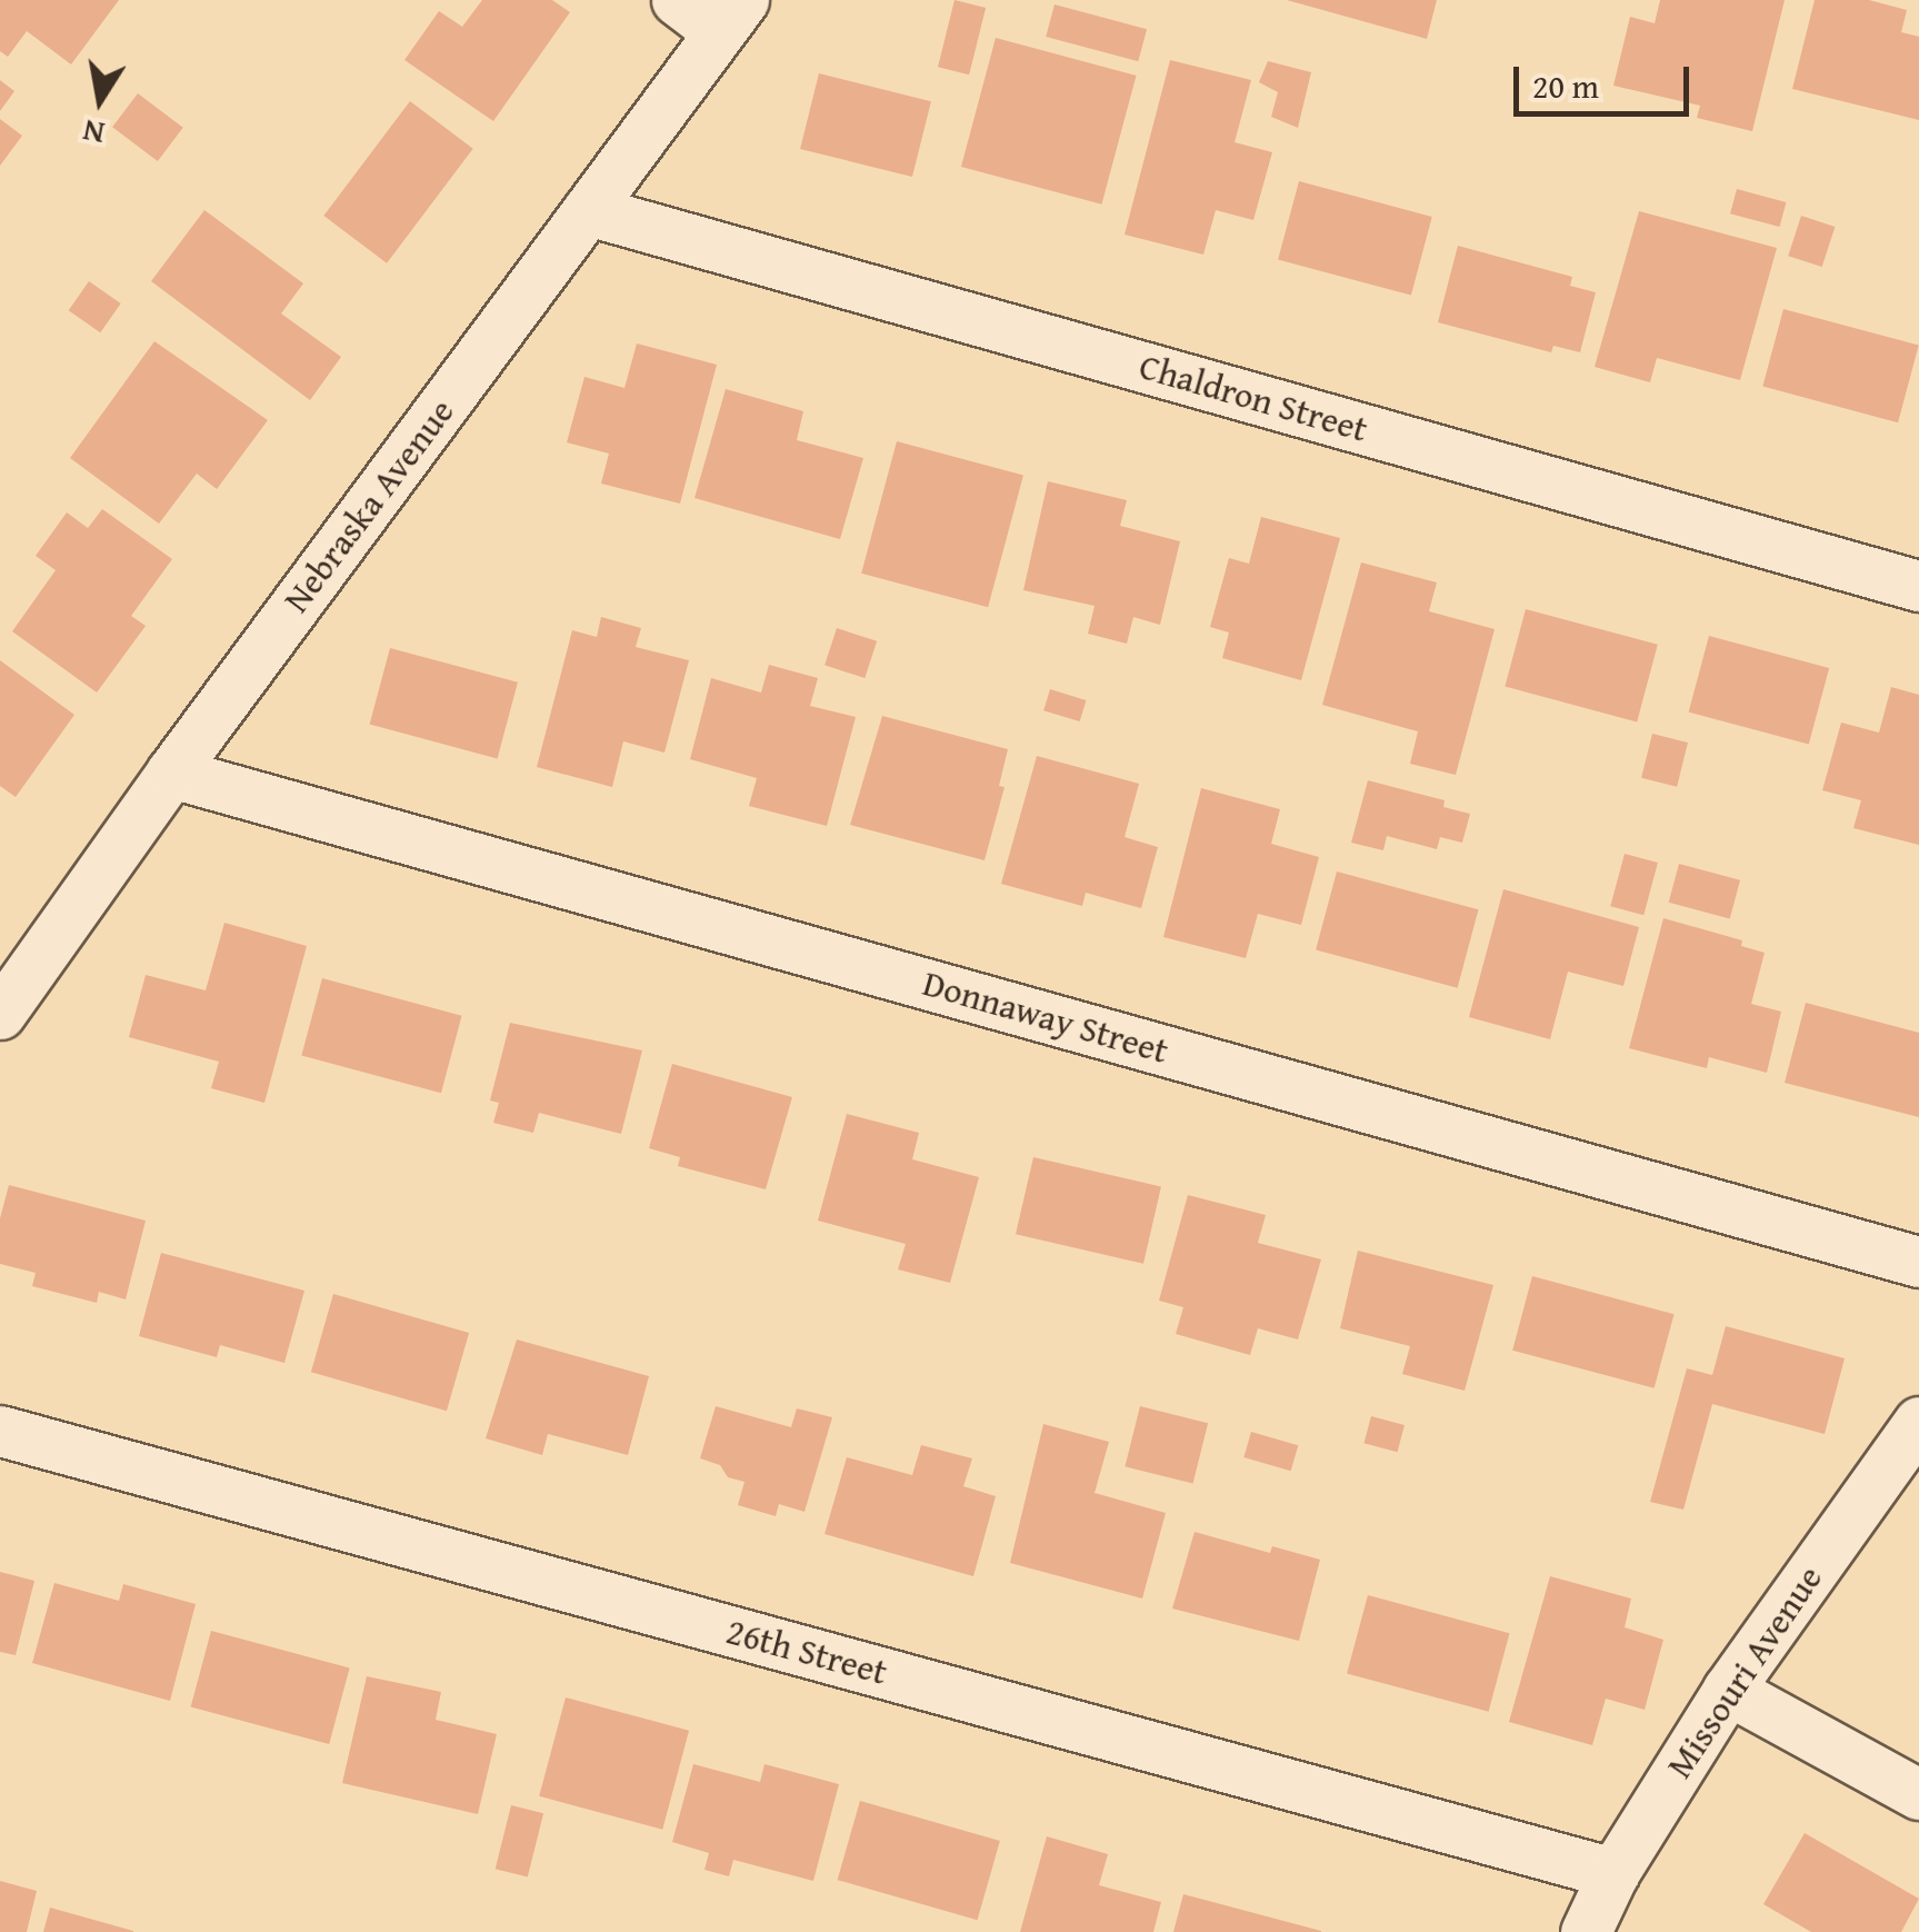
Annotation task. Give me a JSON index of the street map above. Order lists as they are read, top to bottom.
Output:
{
  "streets": {
    "street": [
      "Chaldron Street",
      "Nebraska Avenue",
      "Donnaway Street",
      "26th Street",
      "Missouri Avenue"
    ]
  },
  "crossings": [
    ["Chaldron Street", "Nebraska Avenue"],
    ["Nebraska Avenue", "Donnaway Street"],
    ["26th Street", "Missouri Avenue"]
  ],
  "scale_bar": "20 m",
  "north": "bottom"
}
